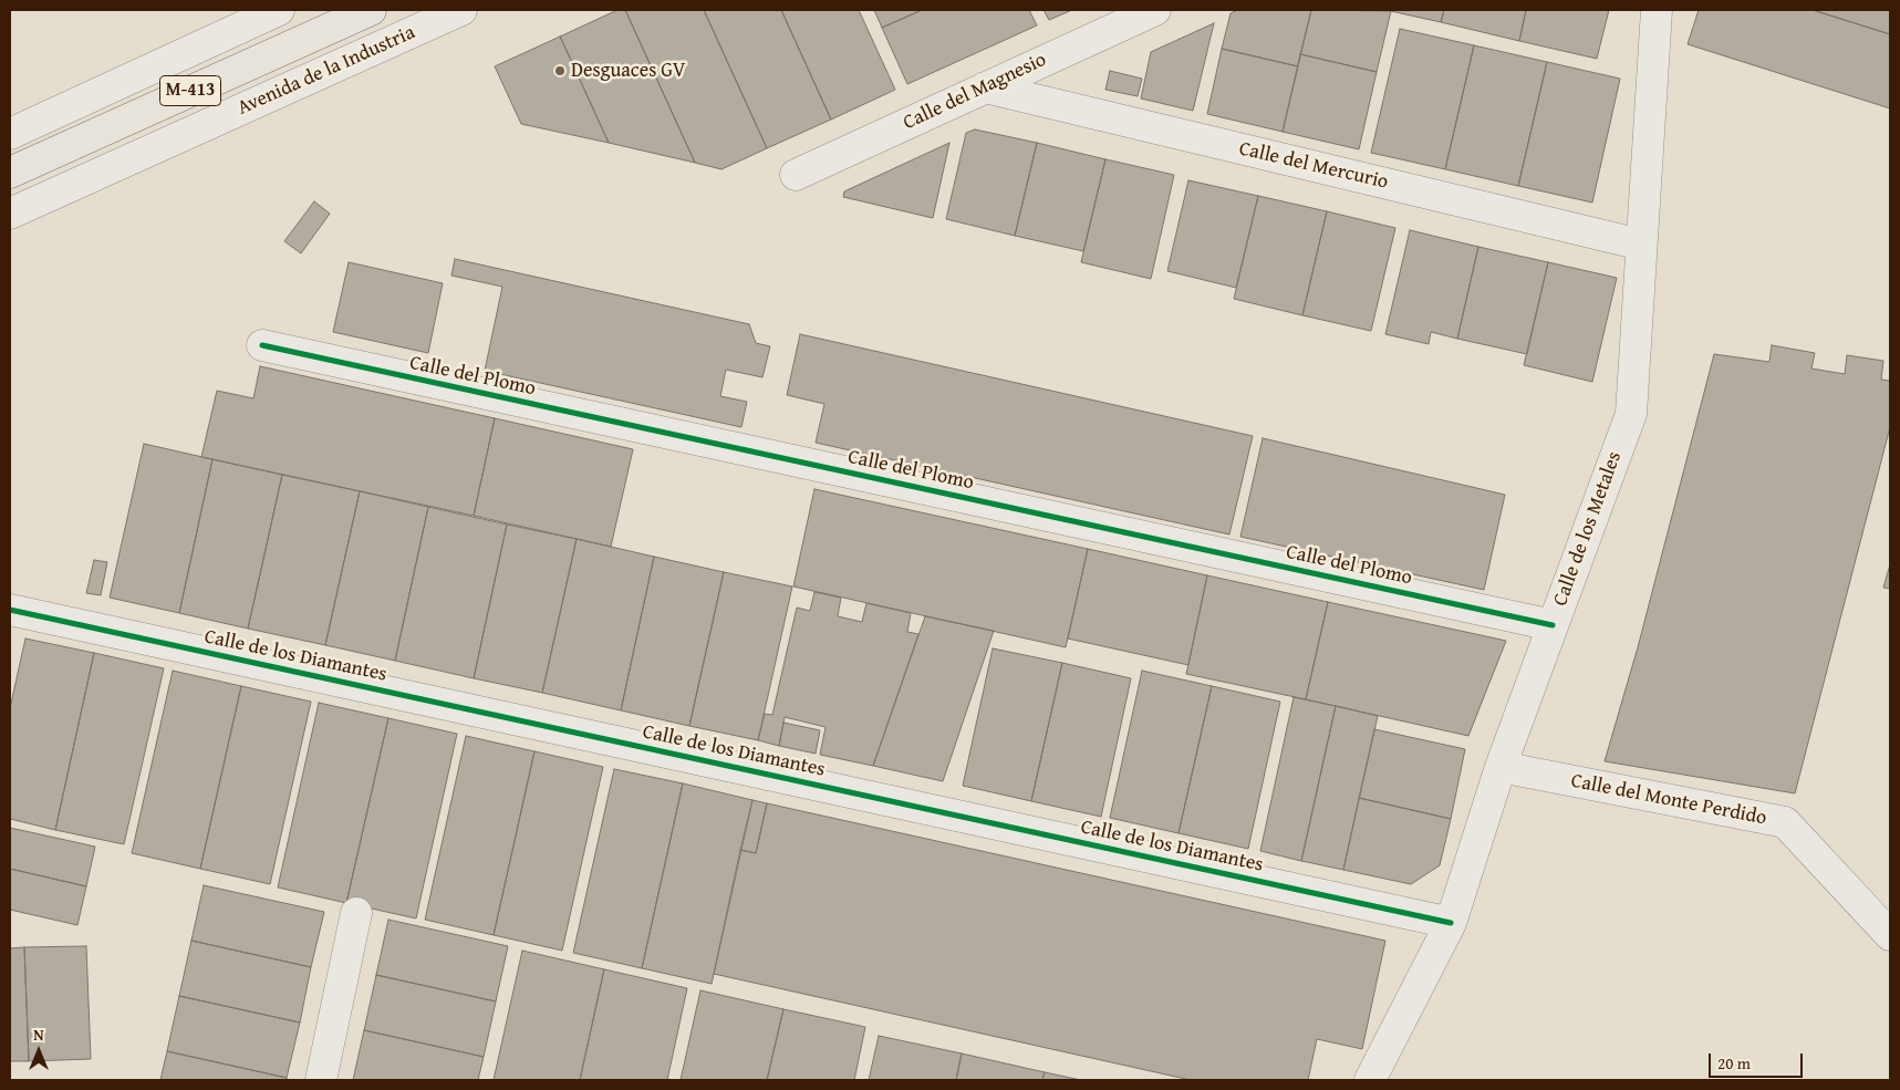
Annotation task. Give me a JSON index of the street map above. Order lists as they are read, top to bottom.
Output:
{
  "streets": {
    "main road": ["Avenida de la Industria", "M-413"],
    "street": [
      "Calle del Magnesio",
      "Calle del Mercurio",
      "Calle del Plomo",
      "Calle de los Metales",
      "Calle de los Diamantes",
      "Calle del Monte Perdido"
    ]
  },
  "crossings": [
    ["Calle del Magnesio", "Calle del Mercurio"],
    ["Calle del Mercurio", "Calle de los Metales"],
    ["Calle del Plomo", "Calle de los Metales"],
    ["Calle de los Metales", "Calle de los Diamantes"],
    ["Calle de los Metales", "Calle del Monte Perdido"]
  ],
  "places": ["Desguaces GV"],
  "scale_bar": "20 m",
  "north": "top"
}
